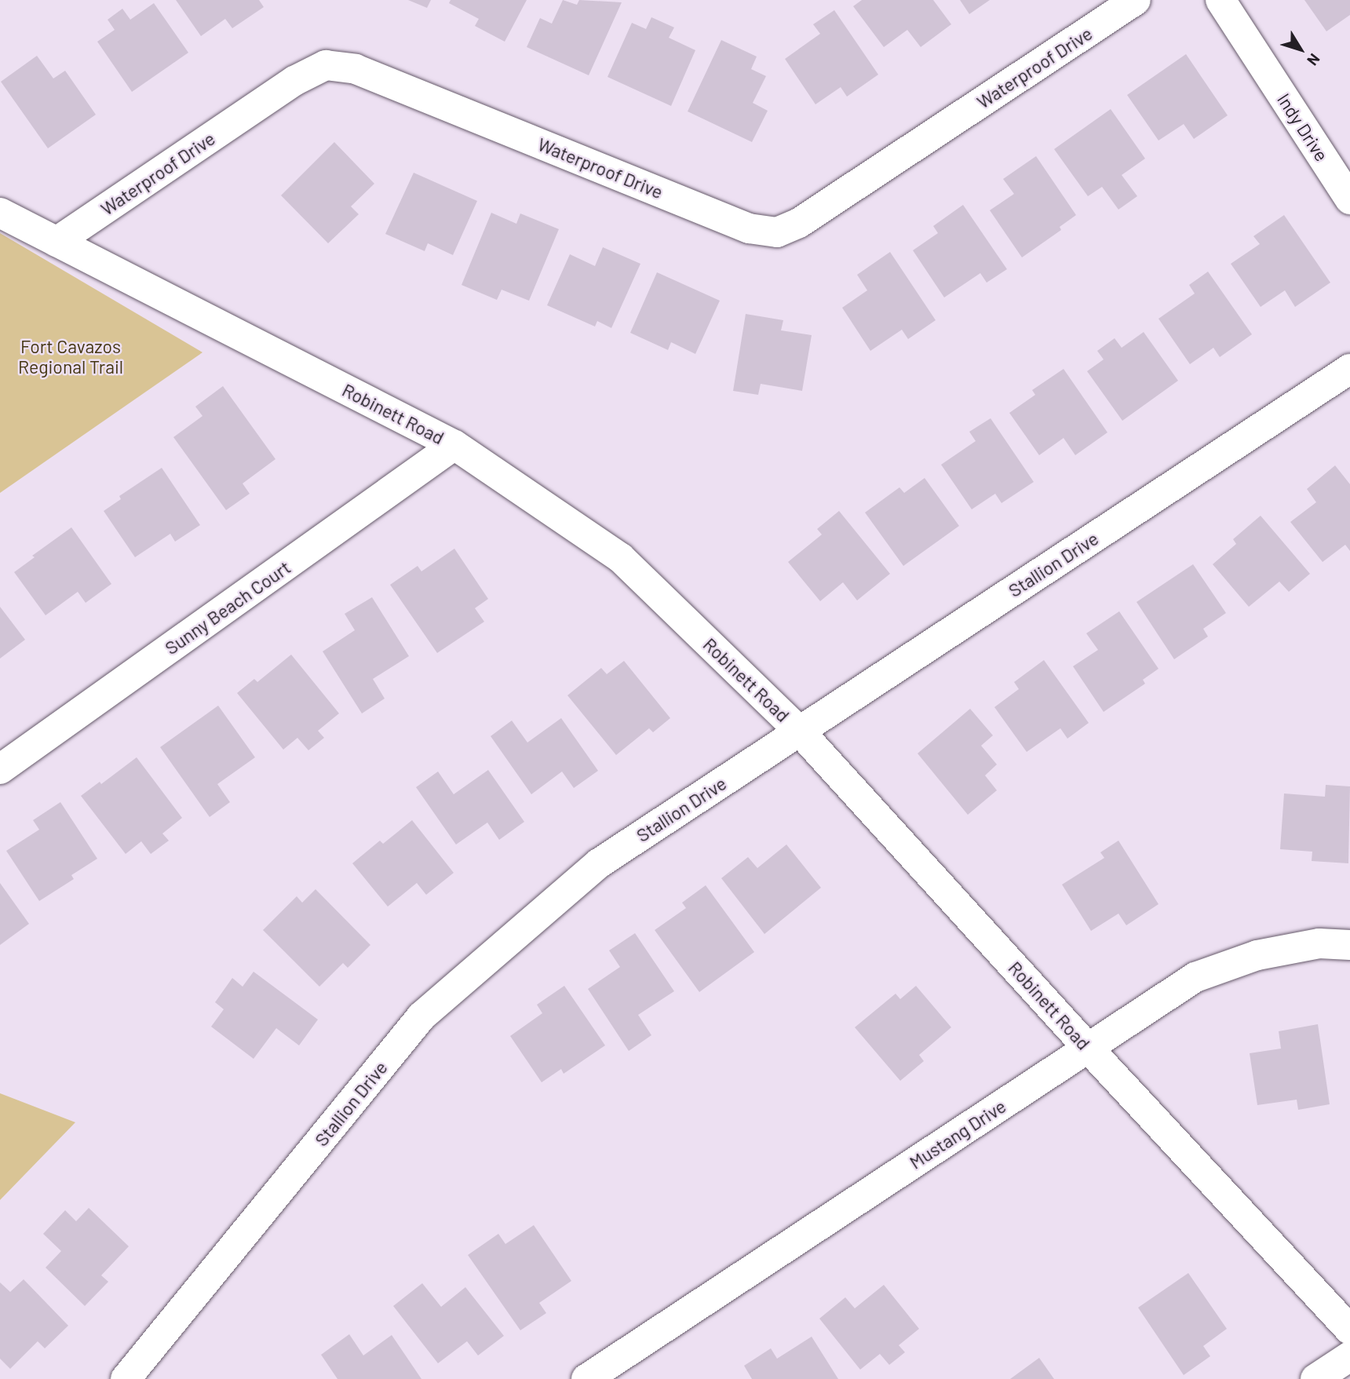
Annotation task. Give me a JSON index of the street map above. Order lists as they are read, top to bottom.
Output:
{
  "streets": {
    "street": [
      "Waterproof Drive",
      "Indy Drive",
      "Robinett Road",
      "Stallion Drive",
      "Sunny Beach Court",
      "Mustang Drive"
    ]
  },
  "crossings": [
    ["Waterproof Drive", "Robinett Road"],
    ["Robinett Road", "Stallion Drive"],
    ["Robinett Road", "Sunny Beach Court"],
    ["Robinett Road", "Mustang Drive"]
  ],
  "parks": ["Fort Cavazos Regional Trail"],
  "north": "bottom right"
}
